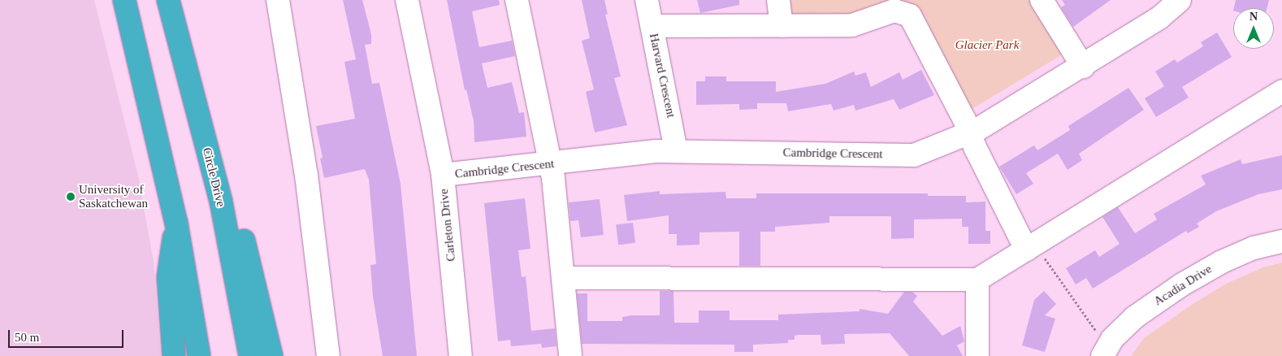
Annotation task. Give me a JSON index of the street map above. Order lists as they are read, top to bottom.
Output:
{
  "streets": {
    "highway": ["Circle Drive"],
    "street": [
      "Harvard Crescent",
      "Cambridge Crescent",
      "Carleton Drive",
      "Acadia Drive"
    ]
  },
  "crossings": [
    ["Harvard Crescent", "Cambridge Crescent"],
    ["Cambridge Crescent", "Carleton Drive"]
  ],
  "parks": ["Glacier Park"],
  "places": ["University of Saskatchewan"],
  "scale_bar": "50 m",
  "north": "top"
}
